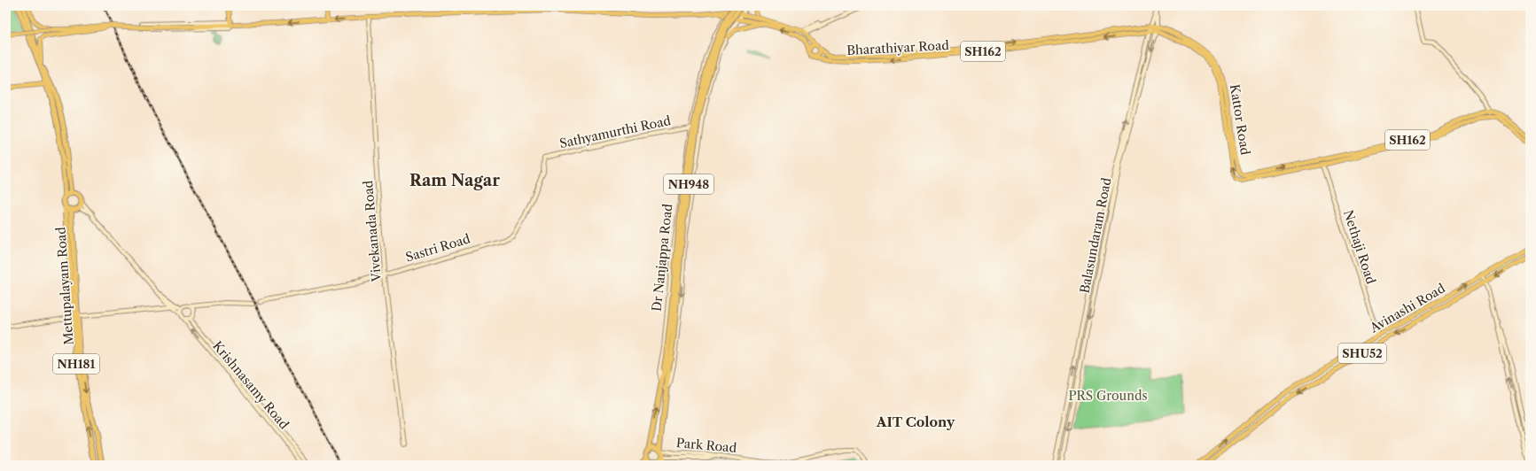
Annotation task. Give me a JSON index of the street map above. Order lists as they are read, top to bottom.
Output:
{
  "streets": {
    "highway": [
      "NH948",
      "Dr Nanjappa Road",
      "Mettupalayam Road",
      "NH181"
    ],
    "main road": [
      "Bharathiyar Road",
      "SH162",
      "Kattor Road",
      "Sathyamurthi Road",
      "Vivekanada Road",
      "Balasundaram Road",
      "Nethaji Road",
      "Sastri Road",
      "Avinashi Road",
      "SHU52",
      "Krishnasamy Road",
      "Park Road"
    ]
  },
  "crossings": [
    ["Bharathiyar Road", "SH162"],
    ["Bharathiyar Road", "Kattor Road"],
    ["Bharathiyar Road", "Balasundaram Road"],
    ["SH162", "Kattor Road"],
    ["SH162", "Nethaji Road"],
    ["Kattor Road", "Balasundaram Road"],
    ["Kattor Road", "Nethaji Road"],
    ["Sathyamurthi Road", "Sastri Road"],
    ["Sathyamurthi Road", "Dr Nanjappa Road"],
    ["NH948", "Dr Nanjappa Road"],
    ["NH948", "Park Road"],
    ["Vivekanada Road", "Sastri Road"],
    ["Nethaji Road", "Avinashi Road"],
    ["Dr Nanjappa Road", "Park Road"]
  ],
  "districts": ["Ram Nagar", "AIT Colony"],
  "parks": ["PRS Grounds"]
}
